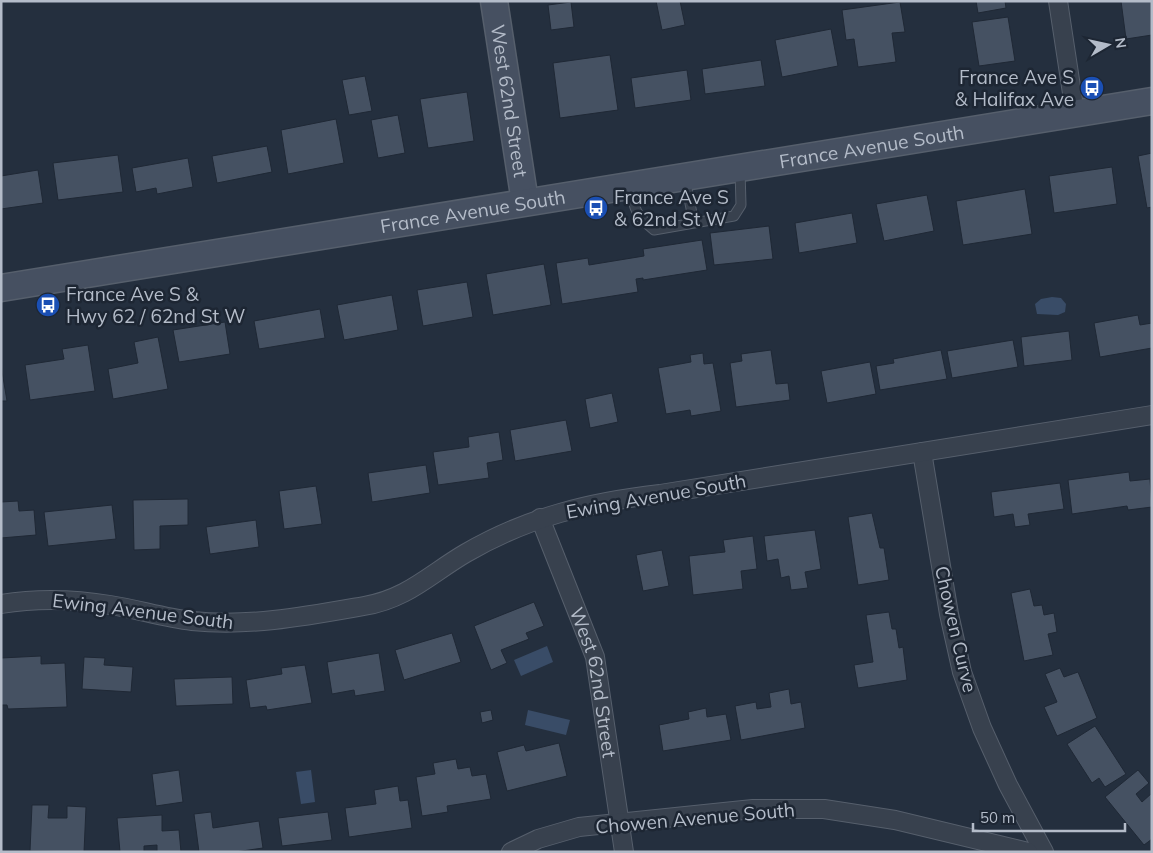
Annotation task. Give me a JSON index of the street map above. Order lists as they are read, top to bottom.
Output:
{
  "streets": {
    "main road": ["West 62nd Street", "France Avenue South"],
    "street": ["Ewing Avenue South", "Chowen Curve", "Chowen Avenue South"]
  },
  "crossings": [
    ["West 62nd Street", "France Avenue South"],
    ["West 62nd Street", "Ewing Avenue South"],
    ["West 62nd Street", "Chowen Avenue South"],
    ["Ewing Avenue South", "Chowen Curve"]
  ],
  "places": {
    "bus stop": ["France Ave S & Halifax Ave", "France Ave S & 62nd St W", "France Ave S & Hwy 62 / 62nd St W"]
  },
  "scale_bar": "50 m",
  "north": "right"
}
